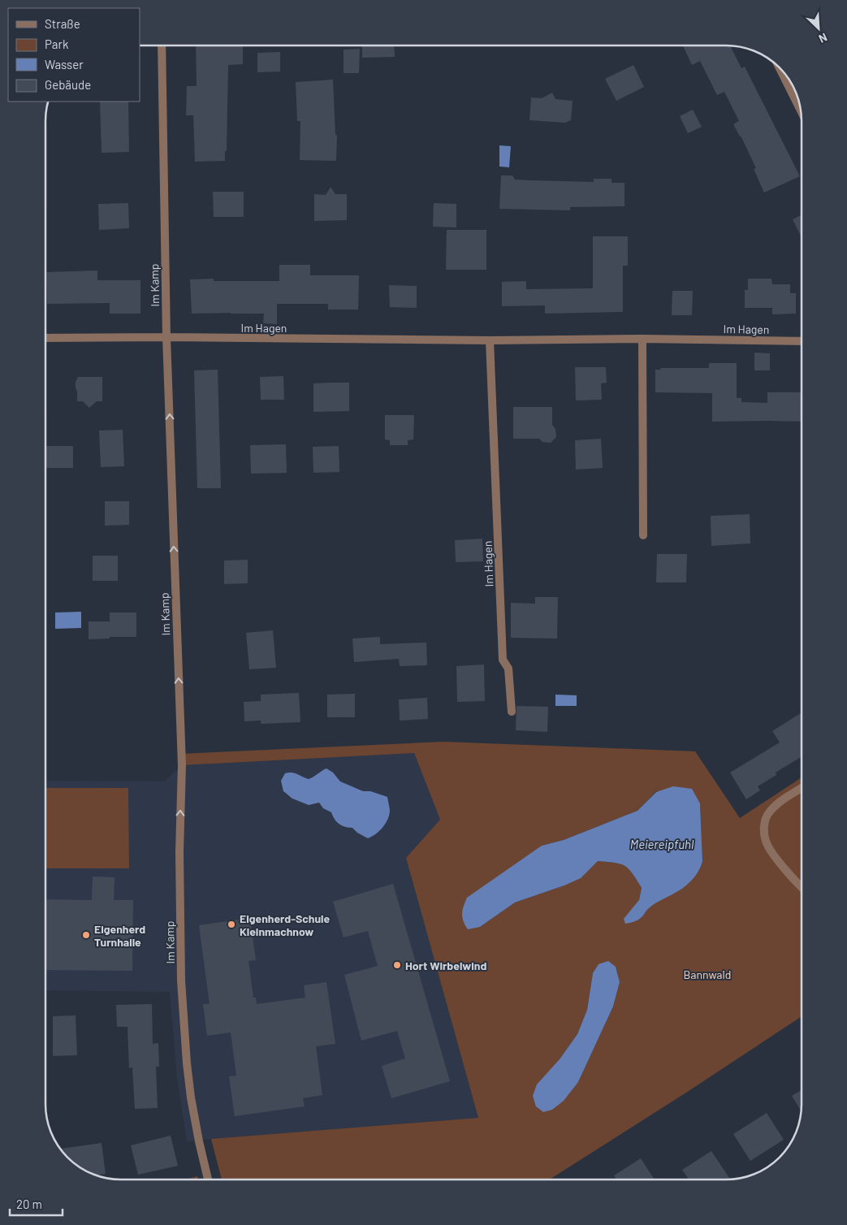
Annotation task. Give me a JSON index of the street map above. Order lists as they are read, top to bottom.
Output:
{
  "streets": {
    "street": ["Im Kamp", "Im Hagen"]
  },
  "crossings": [
    ["Im Kamp", "Im Hagen"]
  ],
  "one_way": ["Im Kamp"],
  "water": ["Meiereipfuhl"],
  "parks": ["Bannwald"],
  "places": ["Eigenherd-Schule Kleinmachnow", "Eigenherd Turnhalle", "Hort Wirbelwind"],
  "legend": [
    "Straße",
    "Park",
    "Wasser",
    "Gebäude"
  ],
  "scale_bar": "20 m",
  "north": "bottom right"
}
